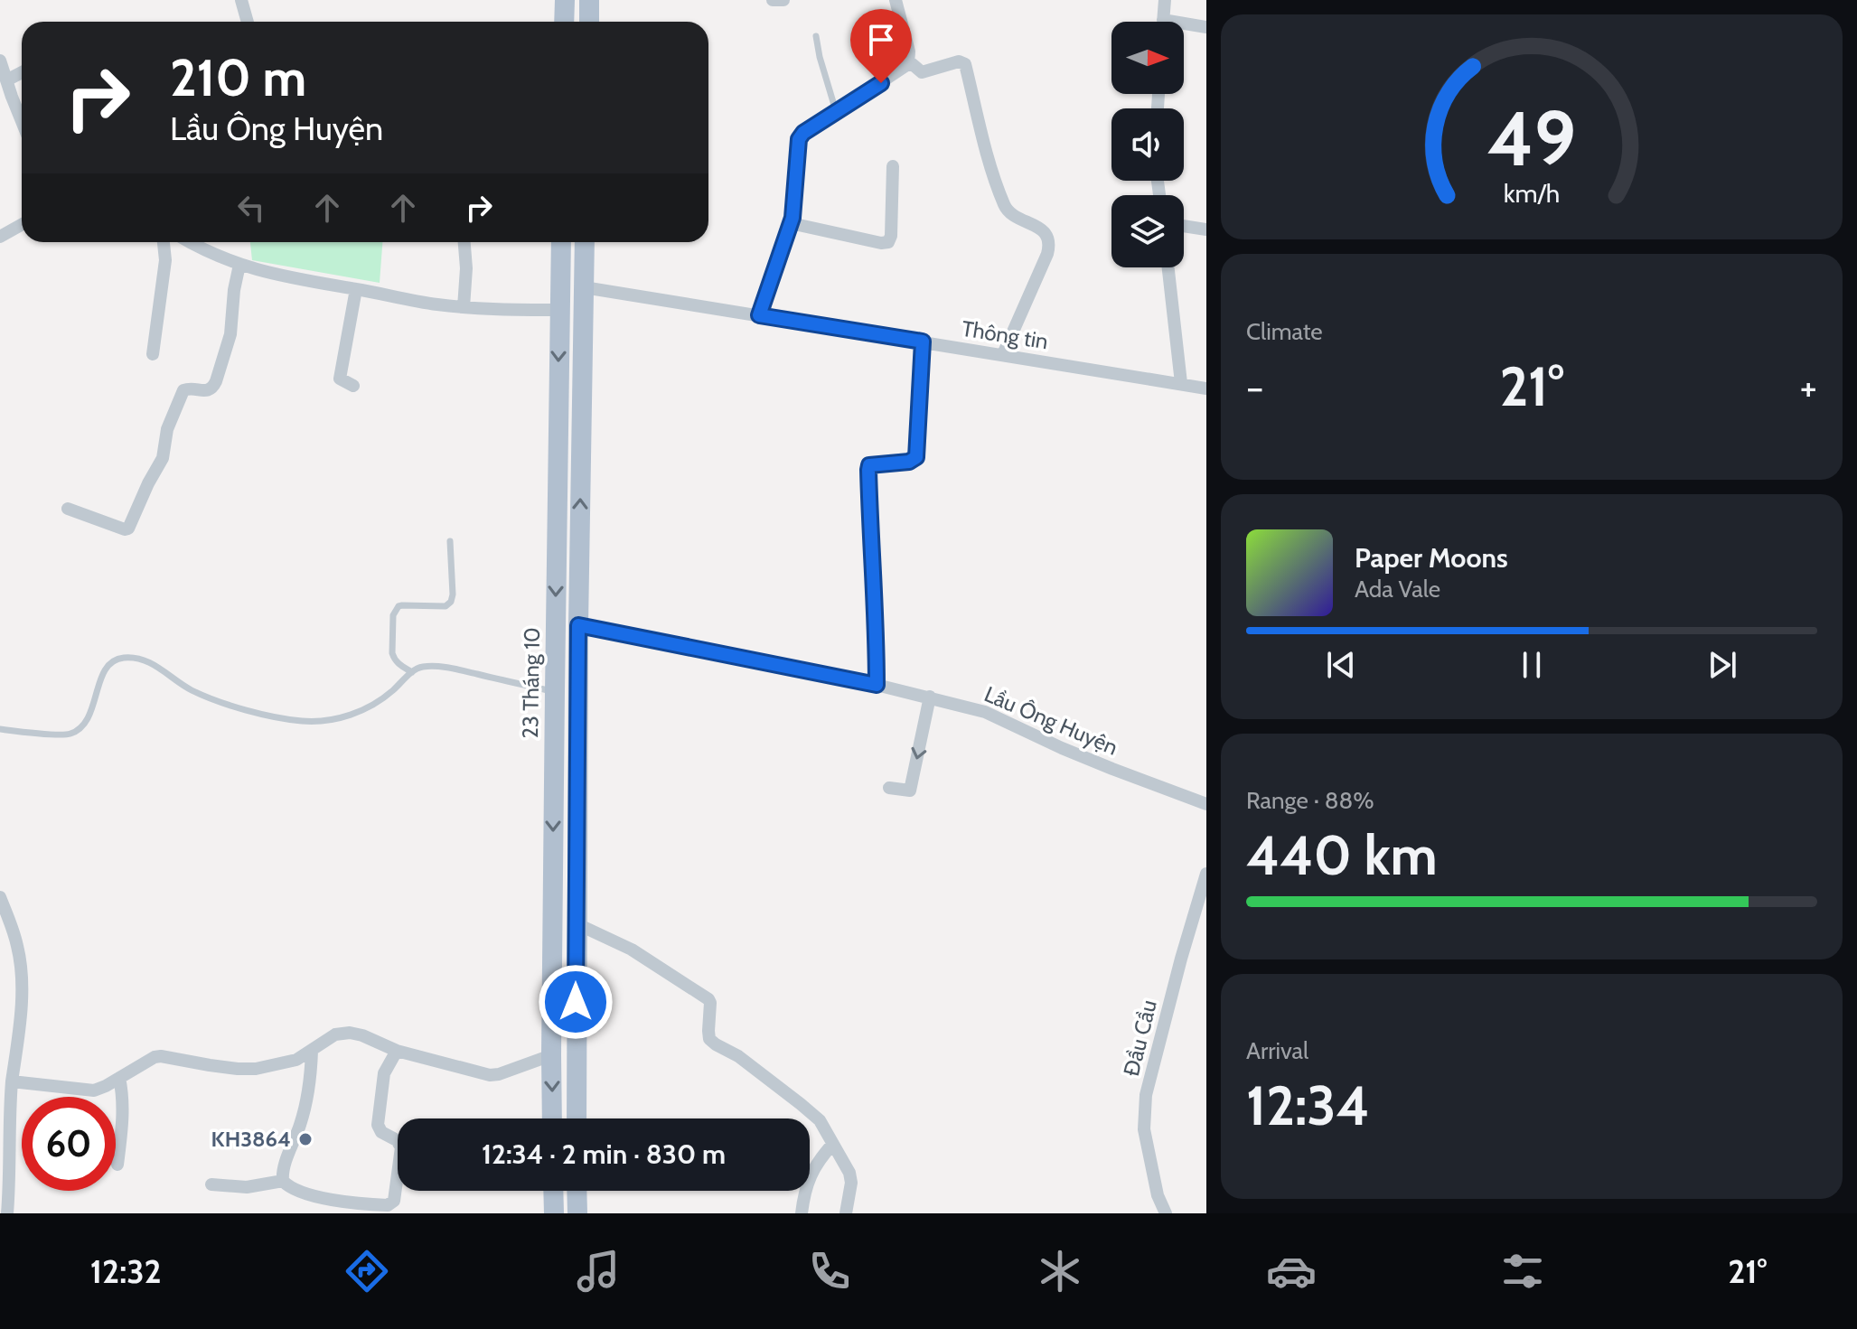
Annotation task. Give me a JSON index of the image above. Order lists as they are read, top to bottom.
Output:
{
  "streets": {
    "main road": ["23 Tháng 10"],
    "street": ["Thông tin", "Lầu Ông Huyện", "Đầu Cầu"]
  },
  "places": ["KH3864"],
  "north": "right",
  "page": {
    "turn": ["210 m", "Lầu Ông Huyện"],
    "tile": [
      "Climate",
      ["Range · 88%", "440 km"],
      ["Arrival", "12:34"]
    ],
    "heat": ["−", "21°", "+"],
    "song": ["Paper Moons", "Ada Vale"],
    "limit": "60",
    "trip": "12:34 · 2 min · 830 m",
    "tabs": ["12:32", "21°"],
    "gauge": ["49", "km/h"]
  }
}
